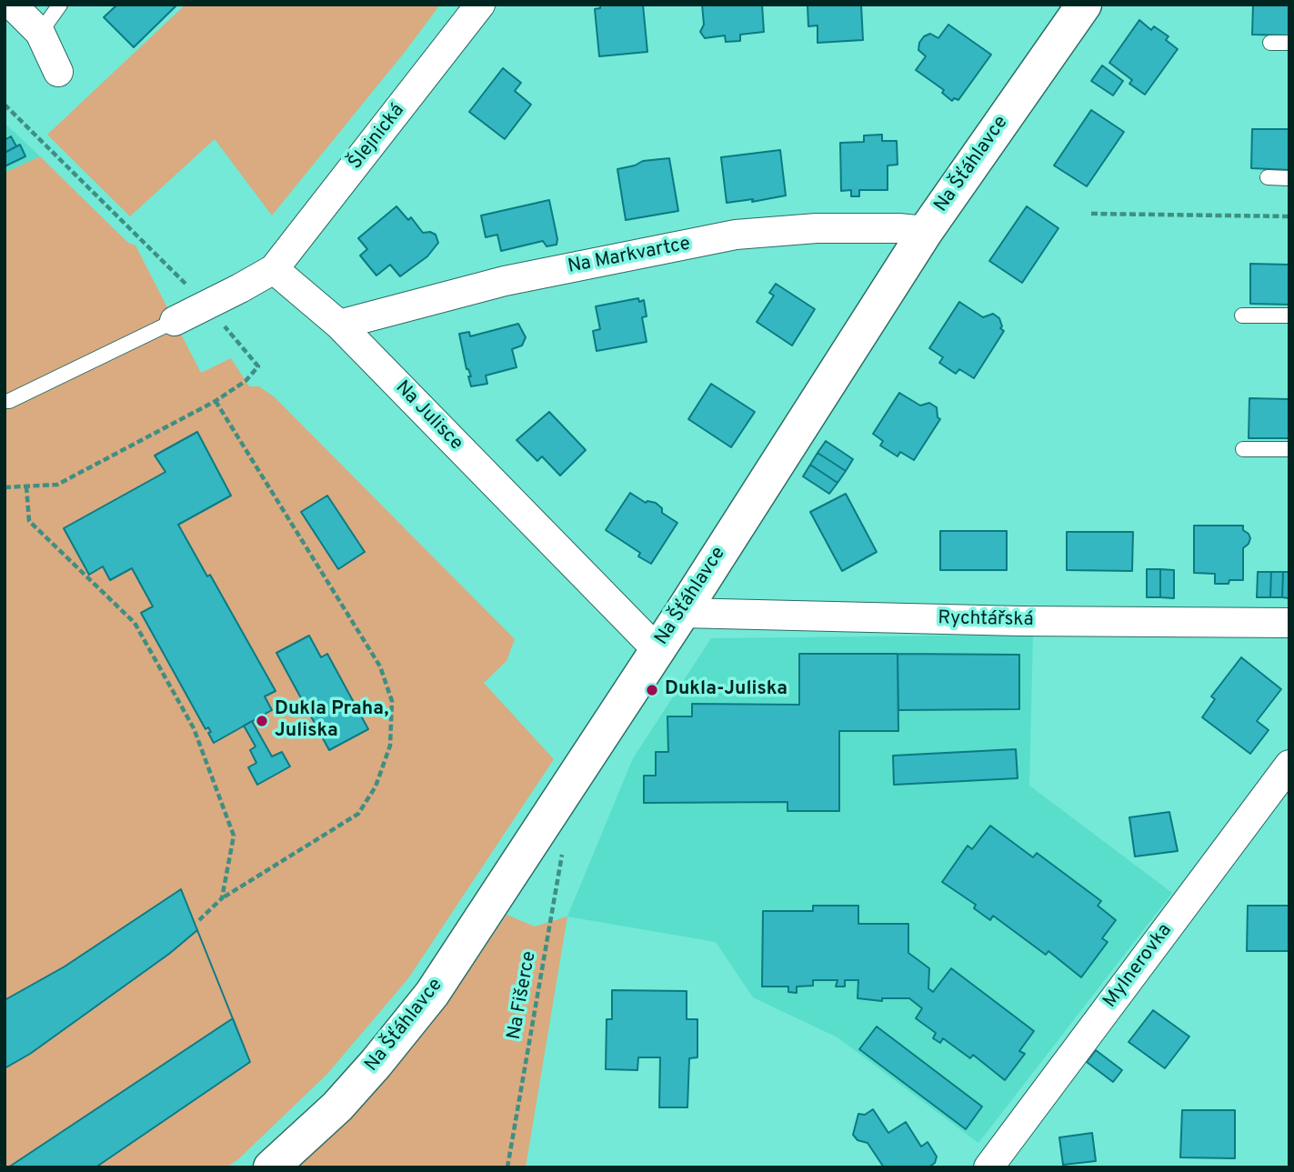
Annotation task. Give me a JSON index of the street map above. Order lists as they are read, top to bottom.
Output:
{
  "streets": {
    "street": [
      "Šlejnická",
      "Na Šťáhlavce",
      "Na Markvartce",
      "Na Julisce",
      "Rychtářská",
      "Mylnerovka"
    ],
    "path": ["Na Fišerce"]
  },
  "crossings": [
    ["Šlejnická", "Na Julisce"],
    ["Na Šťáhlavce", "Na Markvartce"],
    ["Na Šťáhlavce", "Na Julisce"],
    ["Na Šťáhlavce", "Rychtářská"],
    ["Na Markvartce", "Na Julisce"]
  ],
  "places": ["Dukla-Juliska", "Dukla Praha, Juliska"]
}
